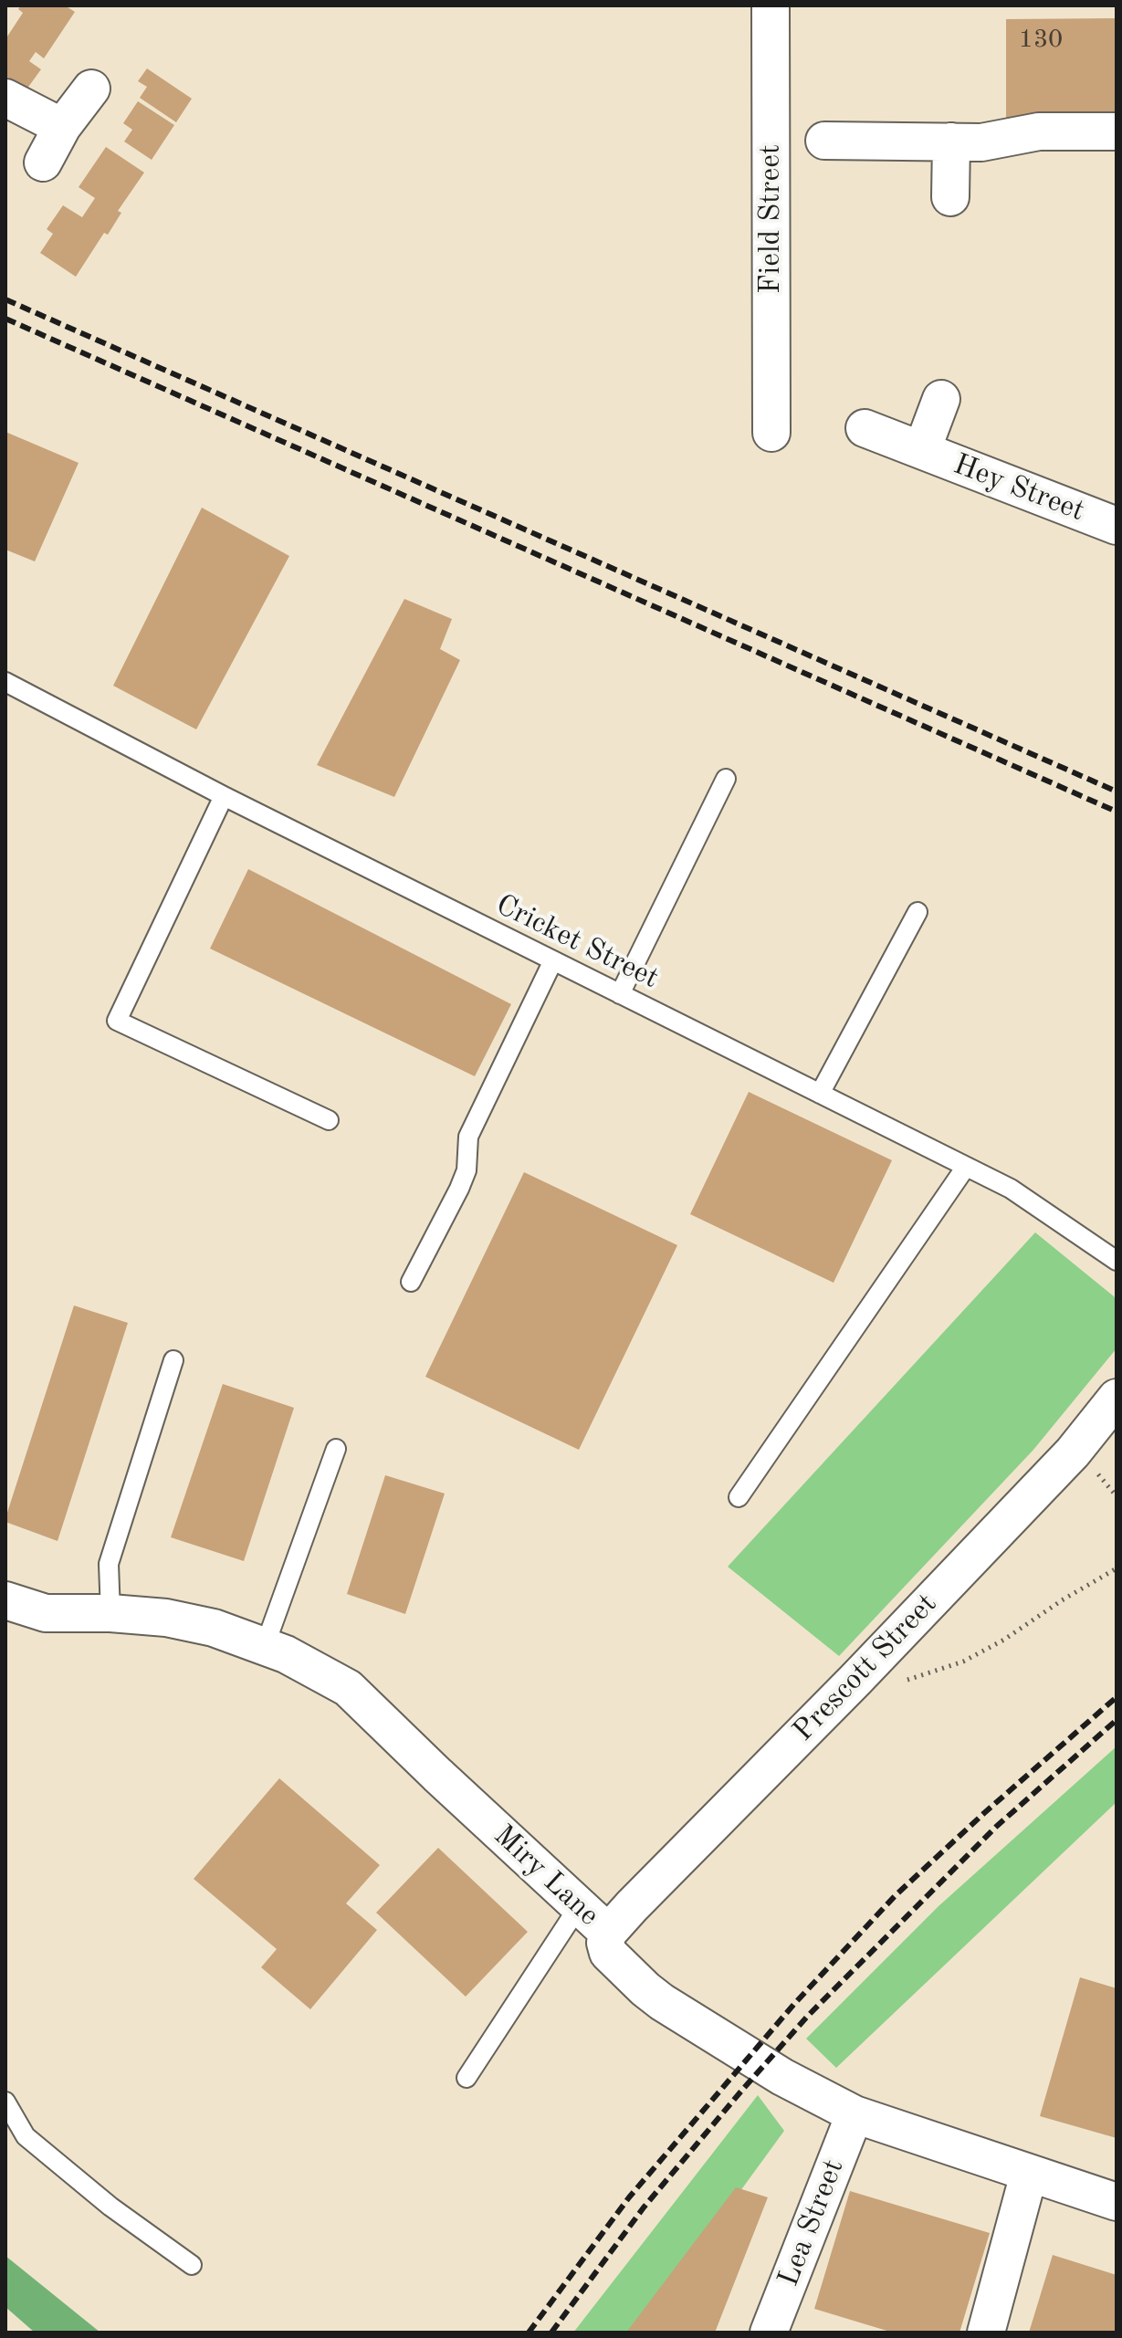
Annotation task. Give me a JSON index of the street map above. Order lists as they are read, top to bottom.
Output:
{
  "streets": {
    "street": [
      "Field Street",
      "Hey Street",
      "Prescott Street",
      "Miry Lane",
      "Lea Street"
    ],
    "lane": ["Cricket Street"]
  },
  "crossings": [
    ["Prescott Street", "Miry Lane"],
    ["Miry Lane", "Lea Street"]
  ],
  "house_numbers": ["130"]
}
